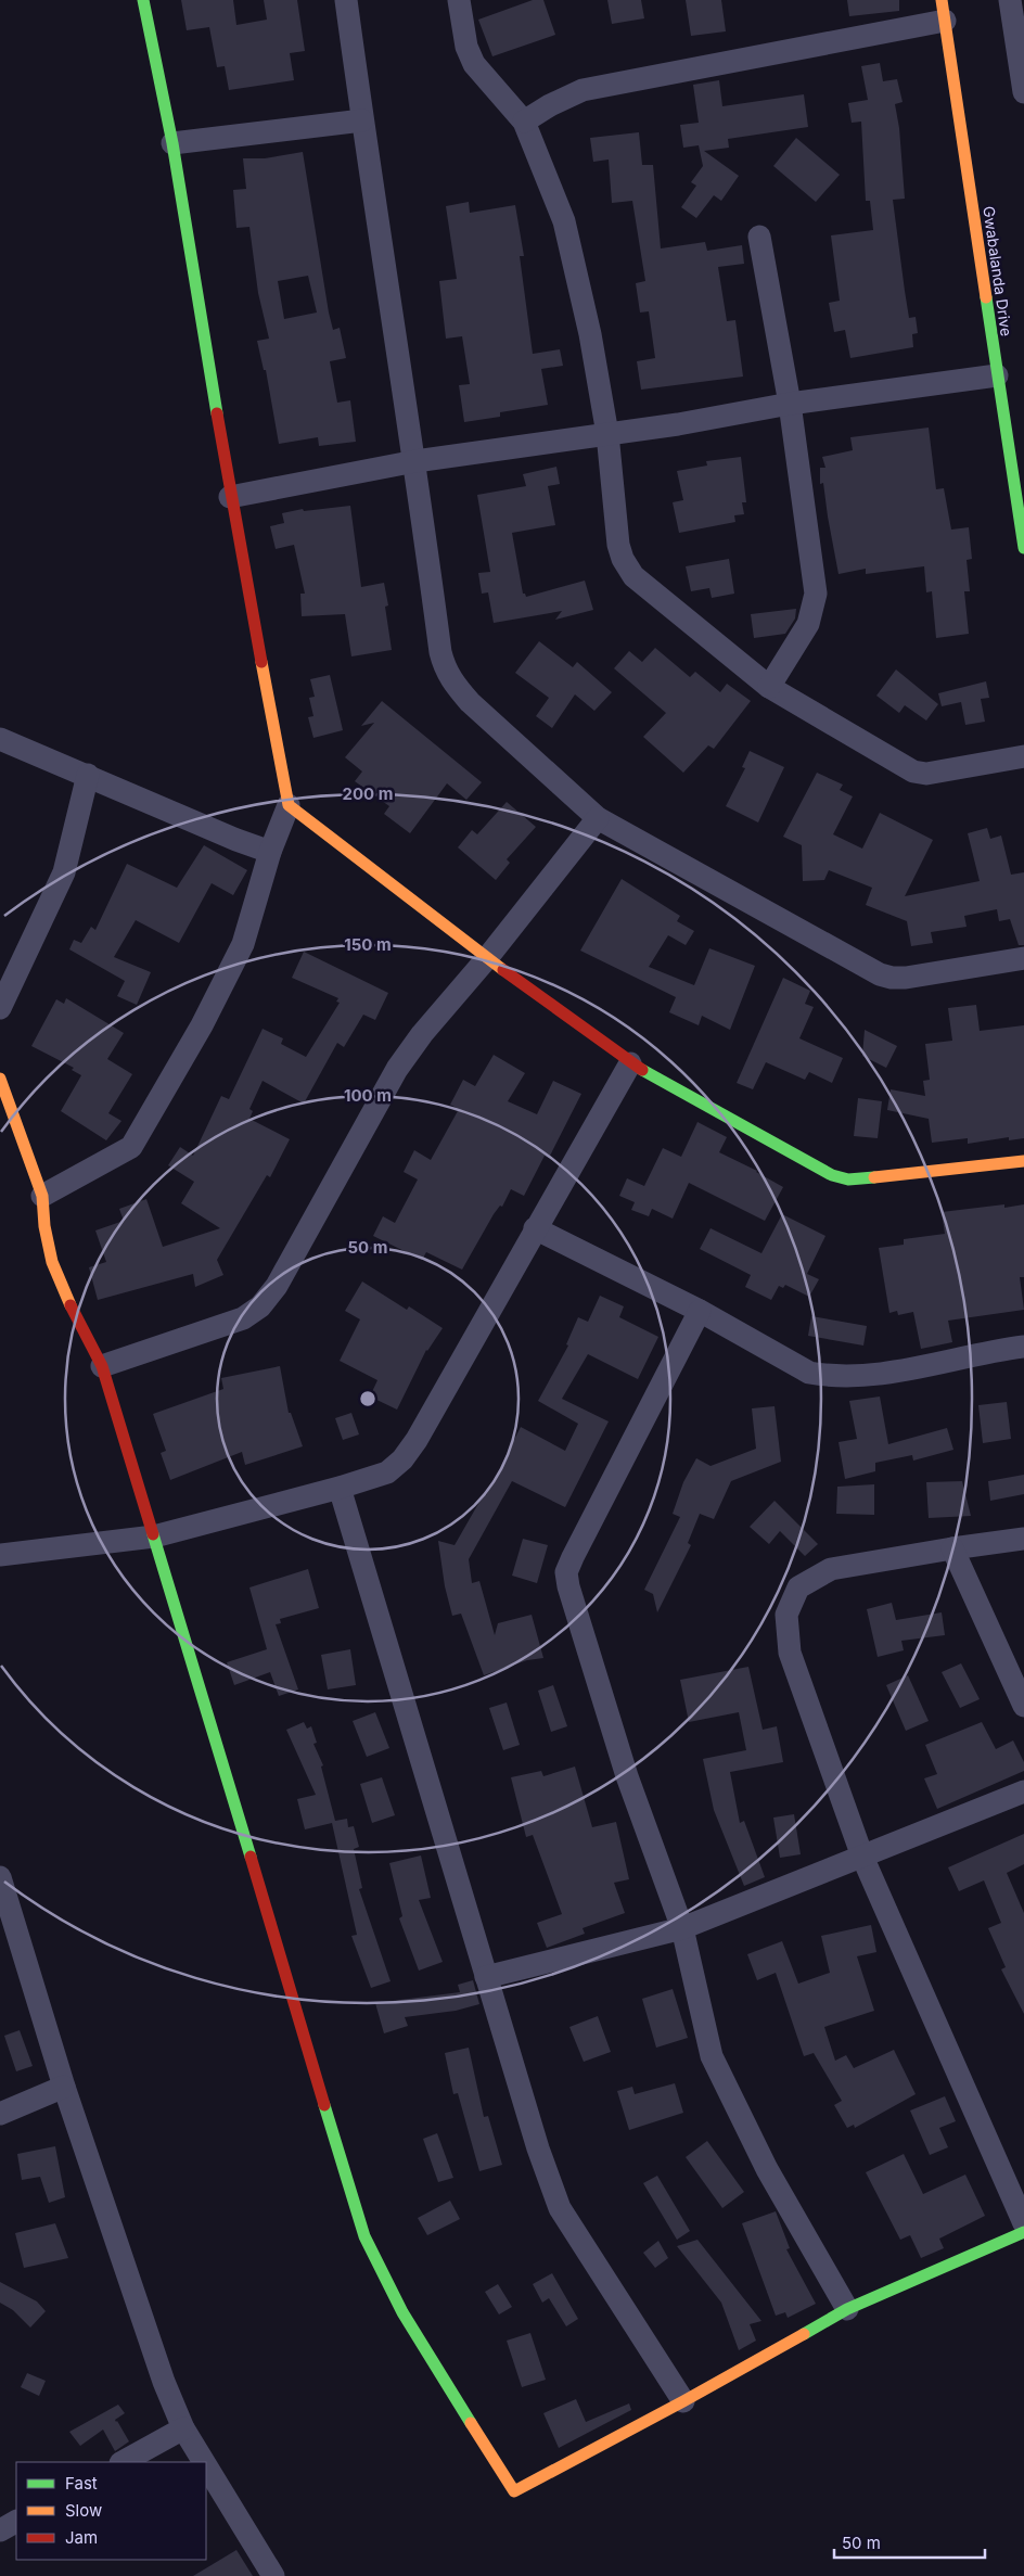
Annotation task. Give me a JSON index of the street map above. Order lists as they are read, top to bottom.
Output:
{
  "streets": {
    "street": ["Gwabalanda Drive"]
  },
  "legend": ["Fast", "Slow", "Jam"],
  "scale_bar": "50 m",
  "rings": [
    "200 m",
    "150 m",
    "100 m",
    "50 m"
  ]
}
